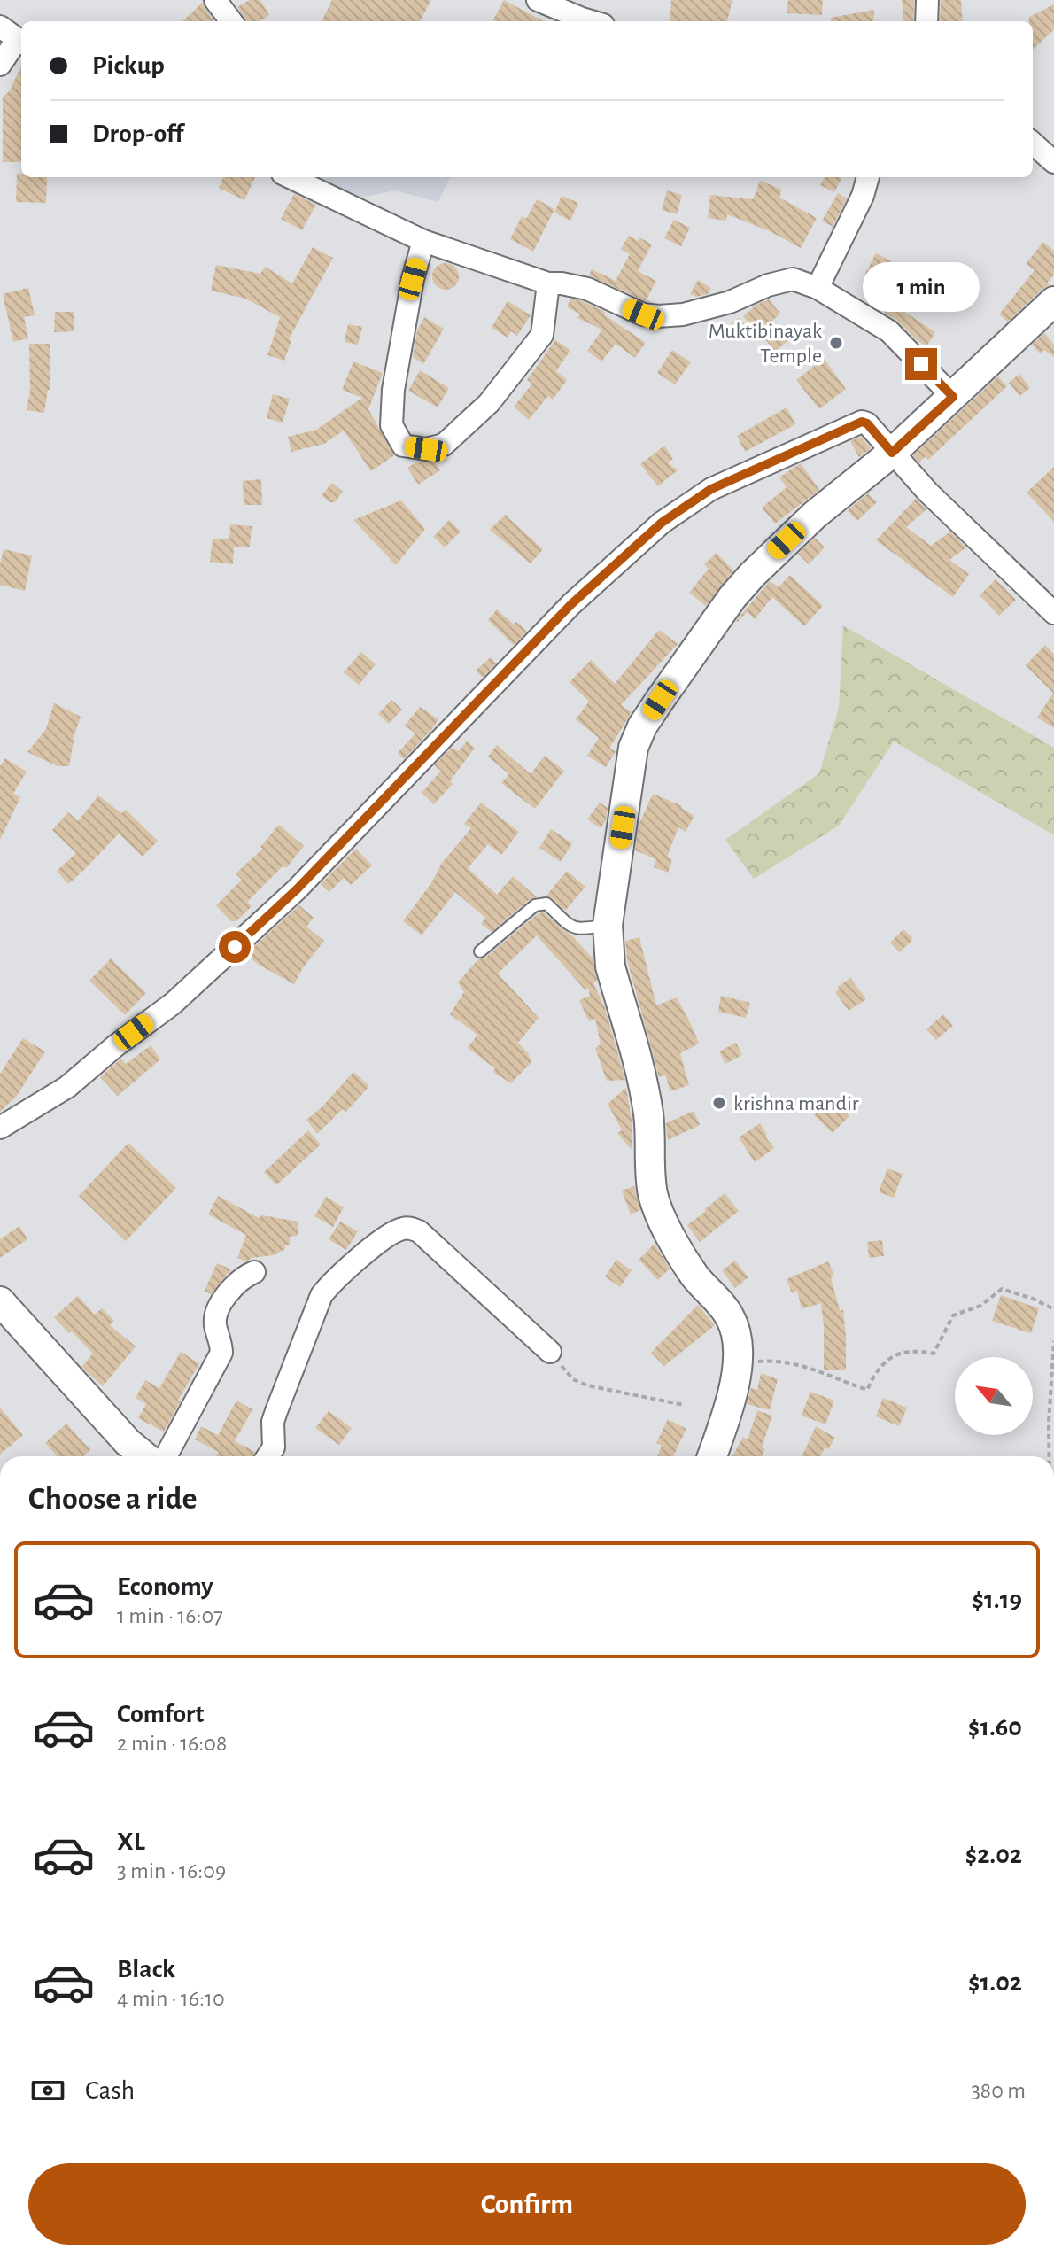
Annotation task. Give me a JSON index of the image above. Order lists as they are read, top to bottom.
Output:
{
  "places": ["Muktibinayak Temple", "krishna mandir"],
  "north": "top left",
  "page": {
    "banner": ["Pickup", "Drop-off"],
    "bubble": "1 min",
    "heading": "Choose a ride",
    "list": [
      {
        "name": "Economy",
        "note": "1 min · 16:07",
        "value": "$1.19"
      },
      {
        "name": "Comfort",
        "note": "2 min · 16:08",
        "value": "$1.60"
      },
      {
        "name": "XL",
        "note": "3 min · 16:09",
        "value": "$2.02"
      },
      {
        "name": "Black",
        "note": "4 min · 16:10",
        "value": "$1.02"
      }
    ],
    "pay": ["Cash", "380 m"],
    "buttons": "Confirm"
  }
}
